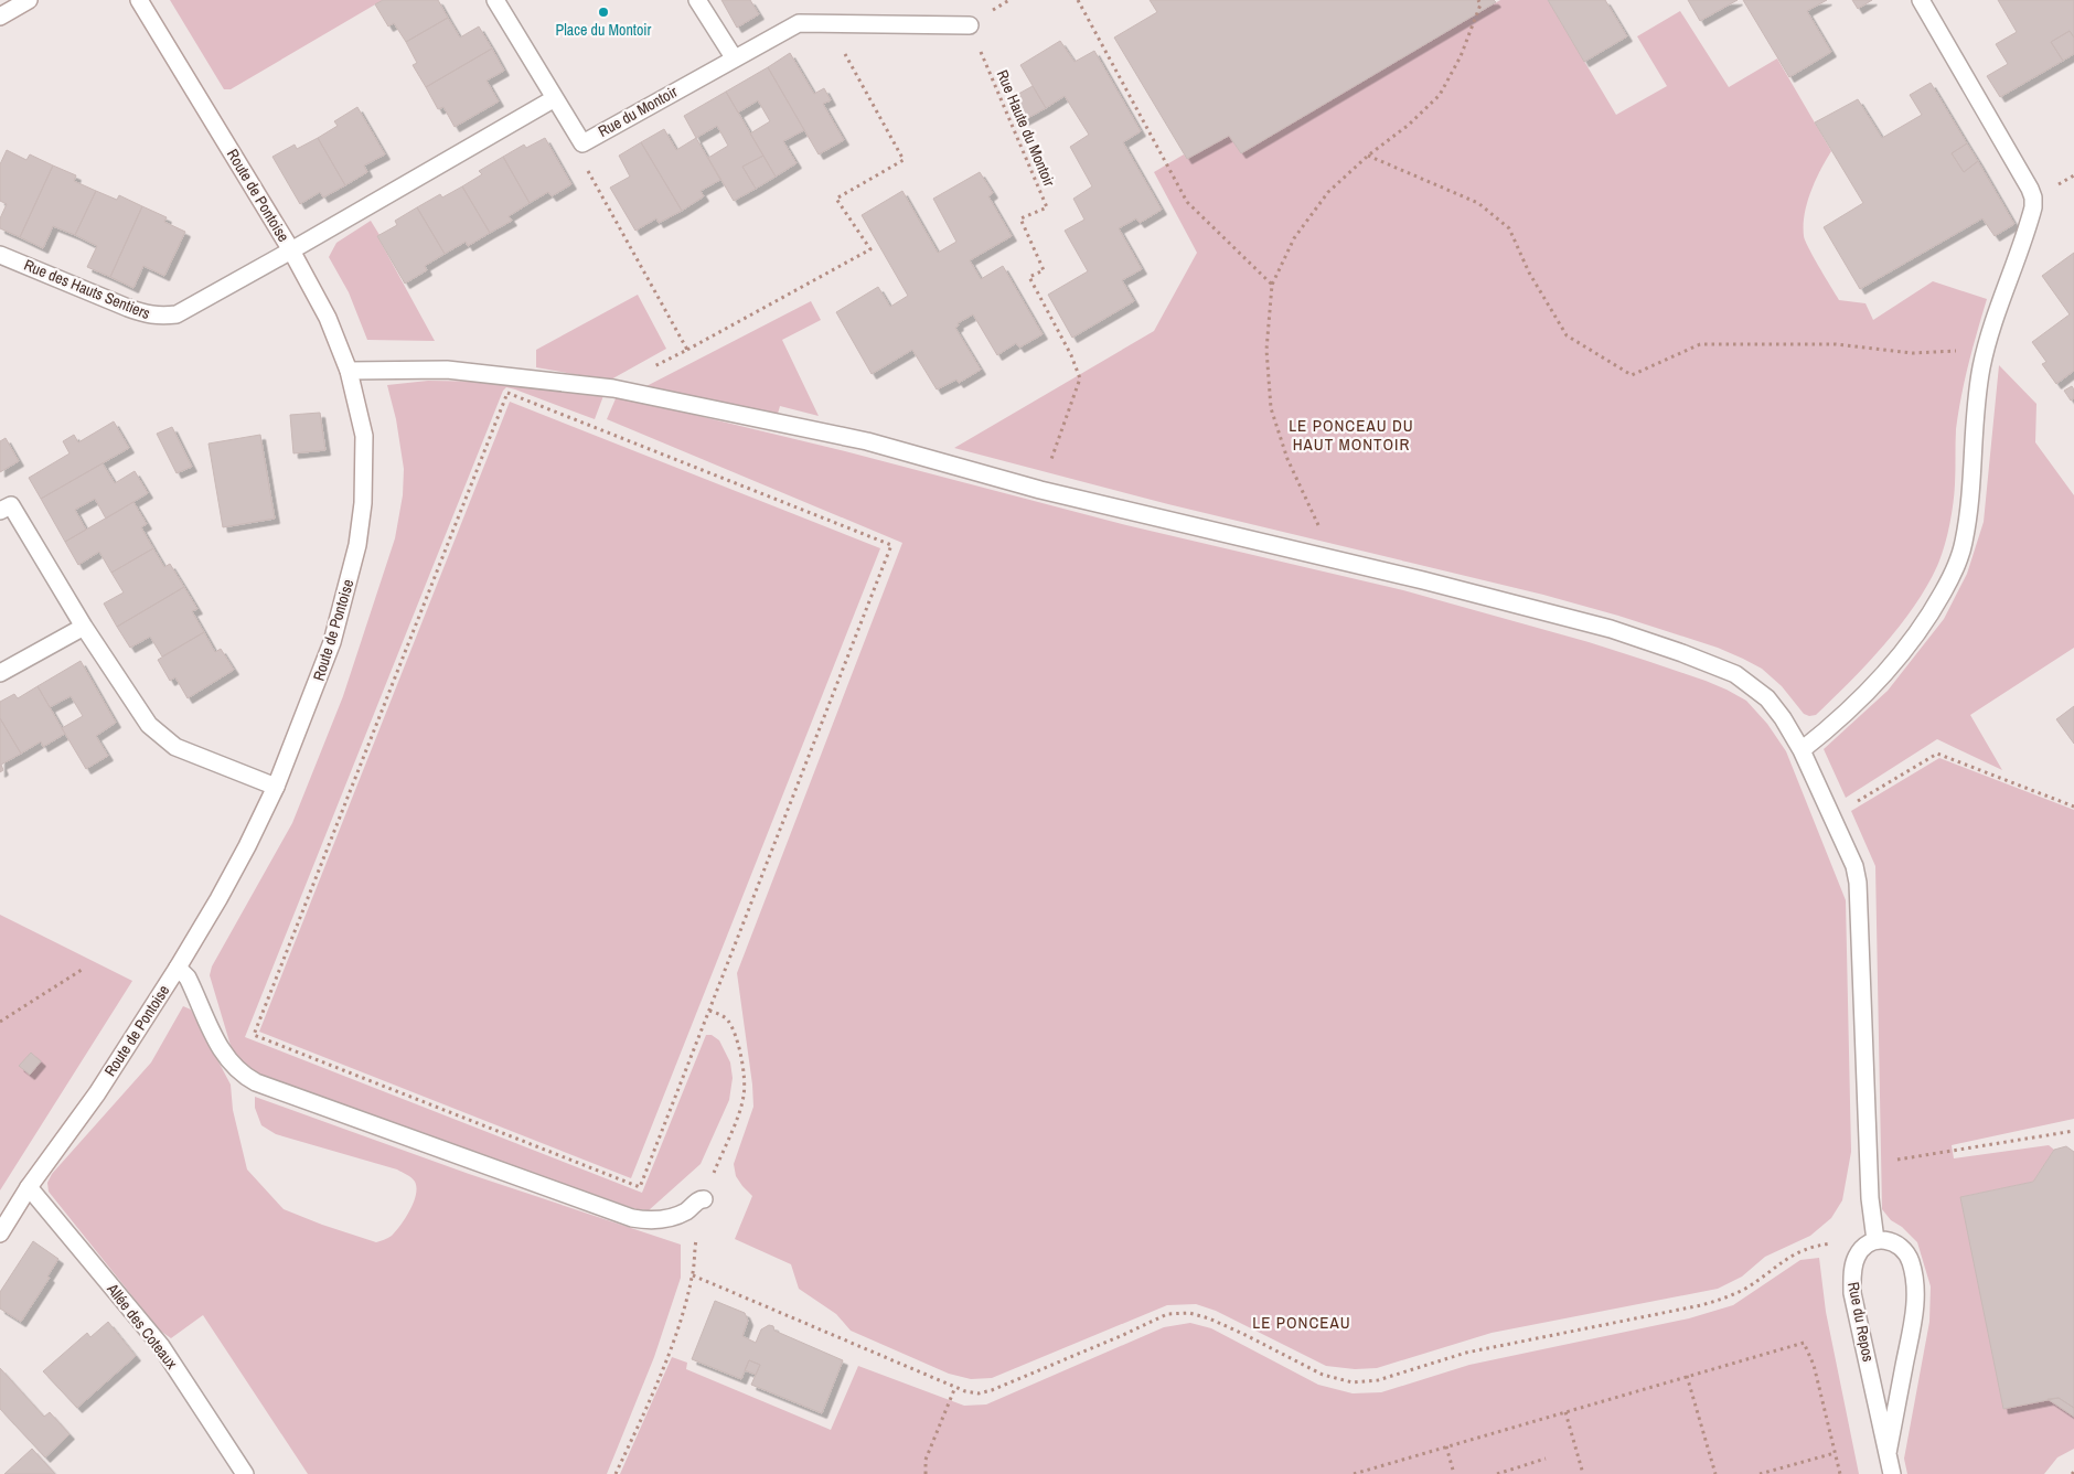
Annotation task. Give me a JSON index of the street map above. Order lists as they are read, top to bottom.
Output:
{
  "streets": {
    "street": [
      "Rue du Montoir",
      "Route de Pontoise",
      "Rue des Hauts Sentiers",
      "Rue du Repos",
      "Allée des Coteaux"
    ],
    "path": ["Rue Haute du Montoir"]
  },
  "crossings": [
    ["Rue du Montoir", "Rue Haute du Montoir"],
    ["Route de Pontoise", "Rue des Hauts Sentiers"],
    ["Route de Pontoise", "Allée des Coteaux"]
  ],
  "districts": ["LE PONCEAU DU HAUT MONTOIR", "LE PONCEAU"],
  "places": ["Place du Montoir"]
}
